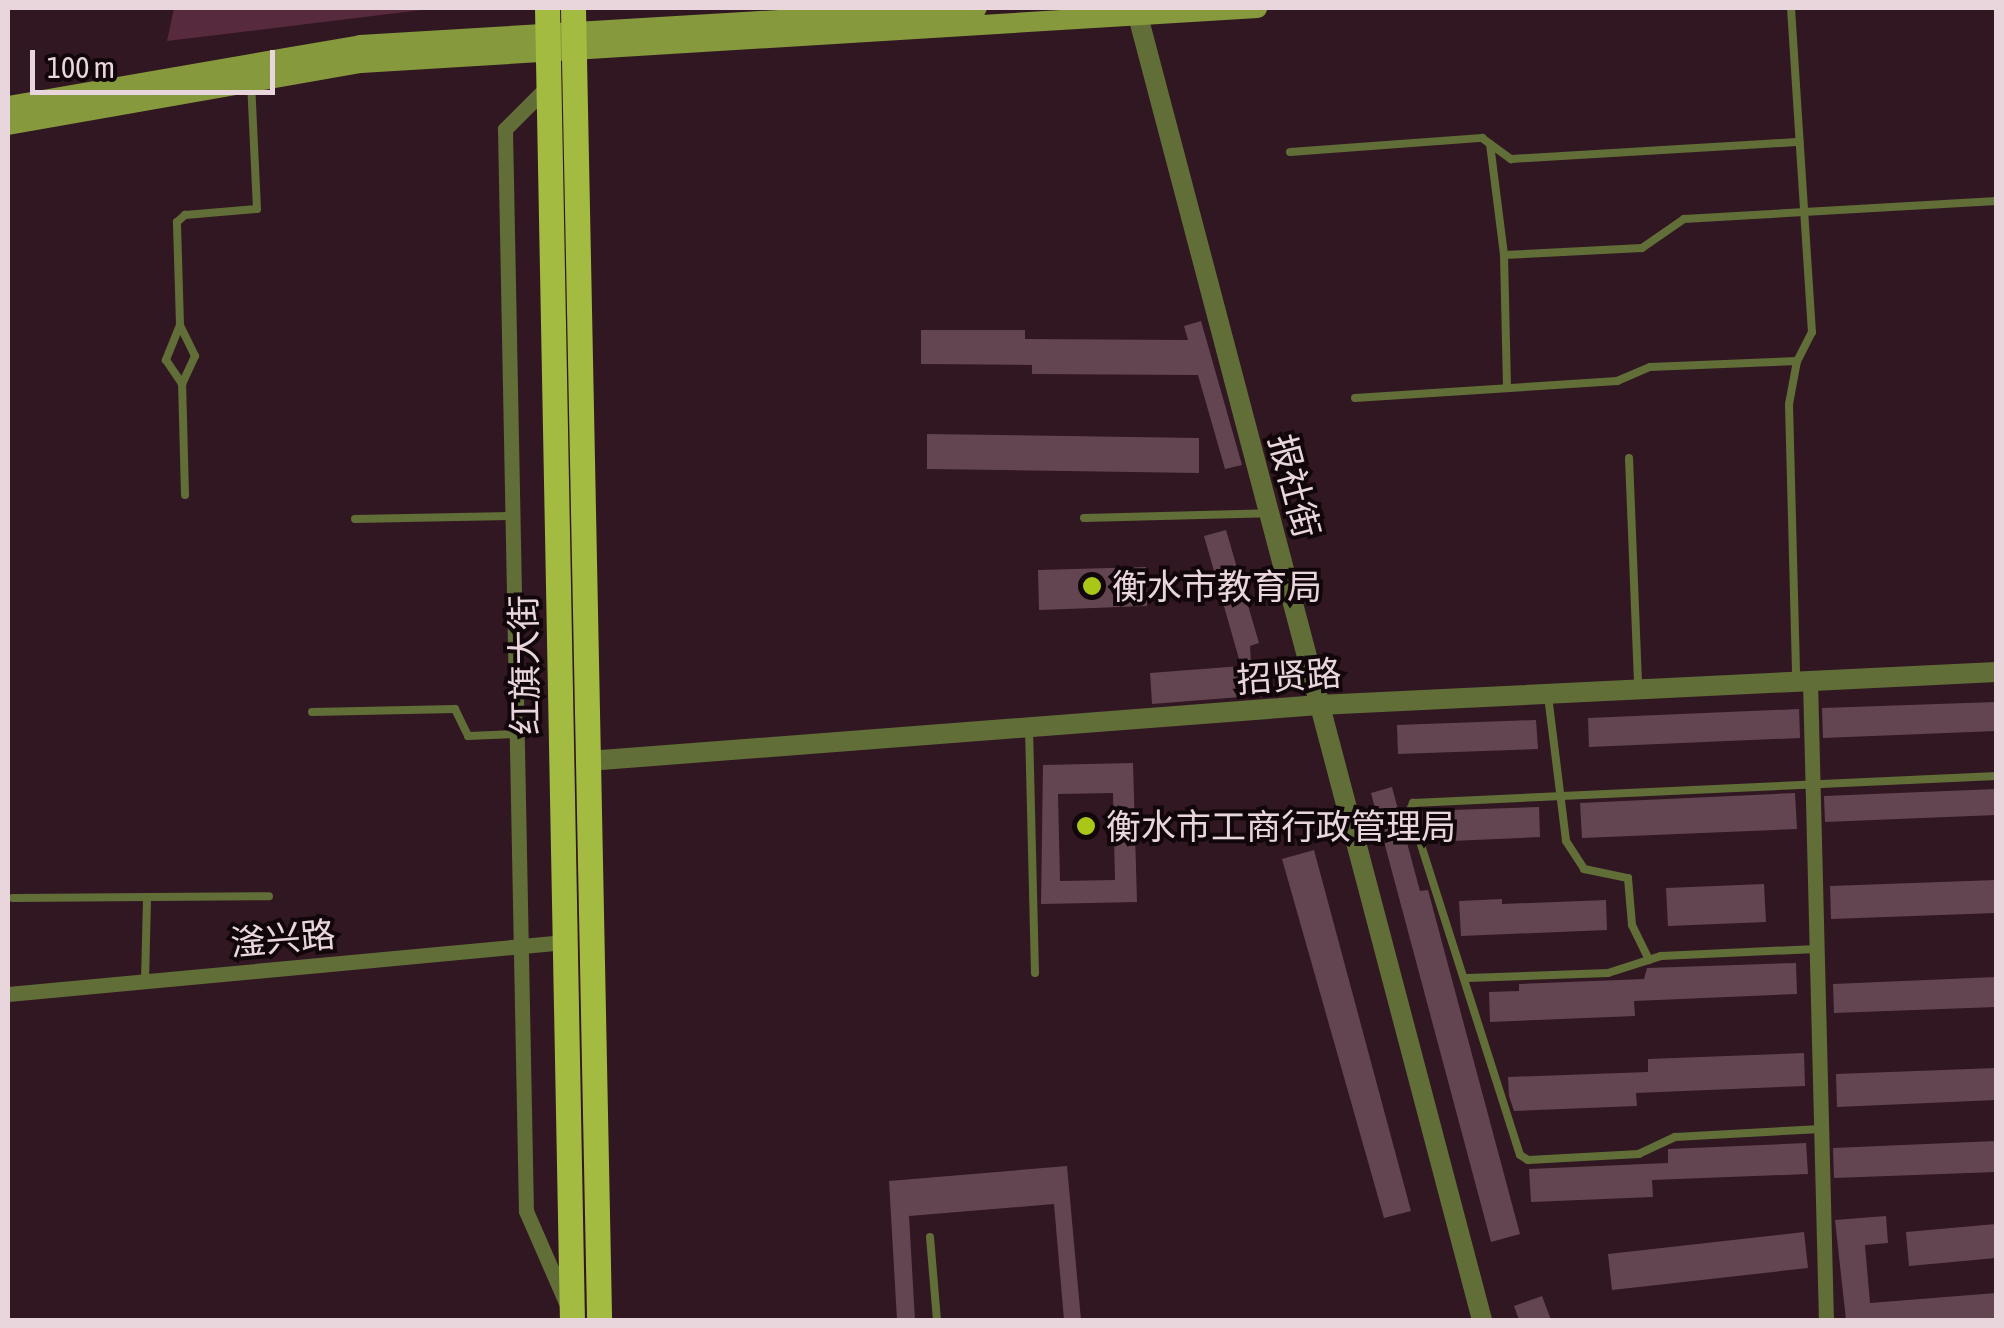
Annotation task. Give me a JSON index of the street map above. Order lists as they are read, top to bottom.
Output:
{
  "streets": {
    "main road": ["红旗大街"],
    "street": ["报社街", "招贤路", "滏兴路"]
  },
  "crossings": [
    ["报社街", "招贤路"],
    ["红旗大街", "招贤路"],
    ["红旗大街", "滏兴路"]
  ],
  "places": ["衡水市教育局", "衡水市工商行政管理局"],
  "scale_bar": "100 m"
}
